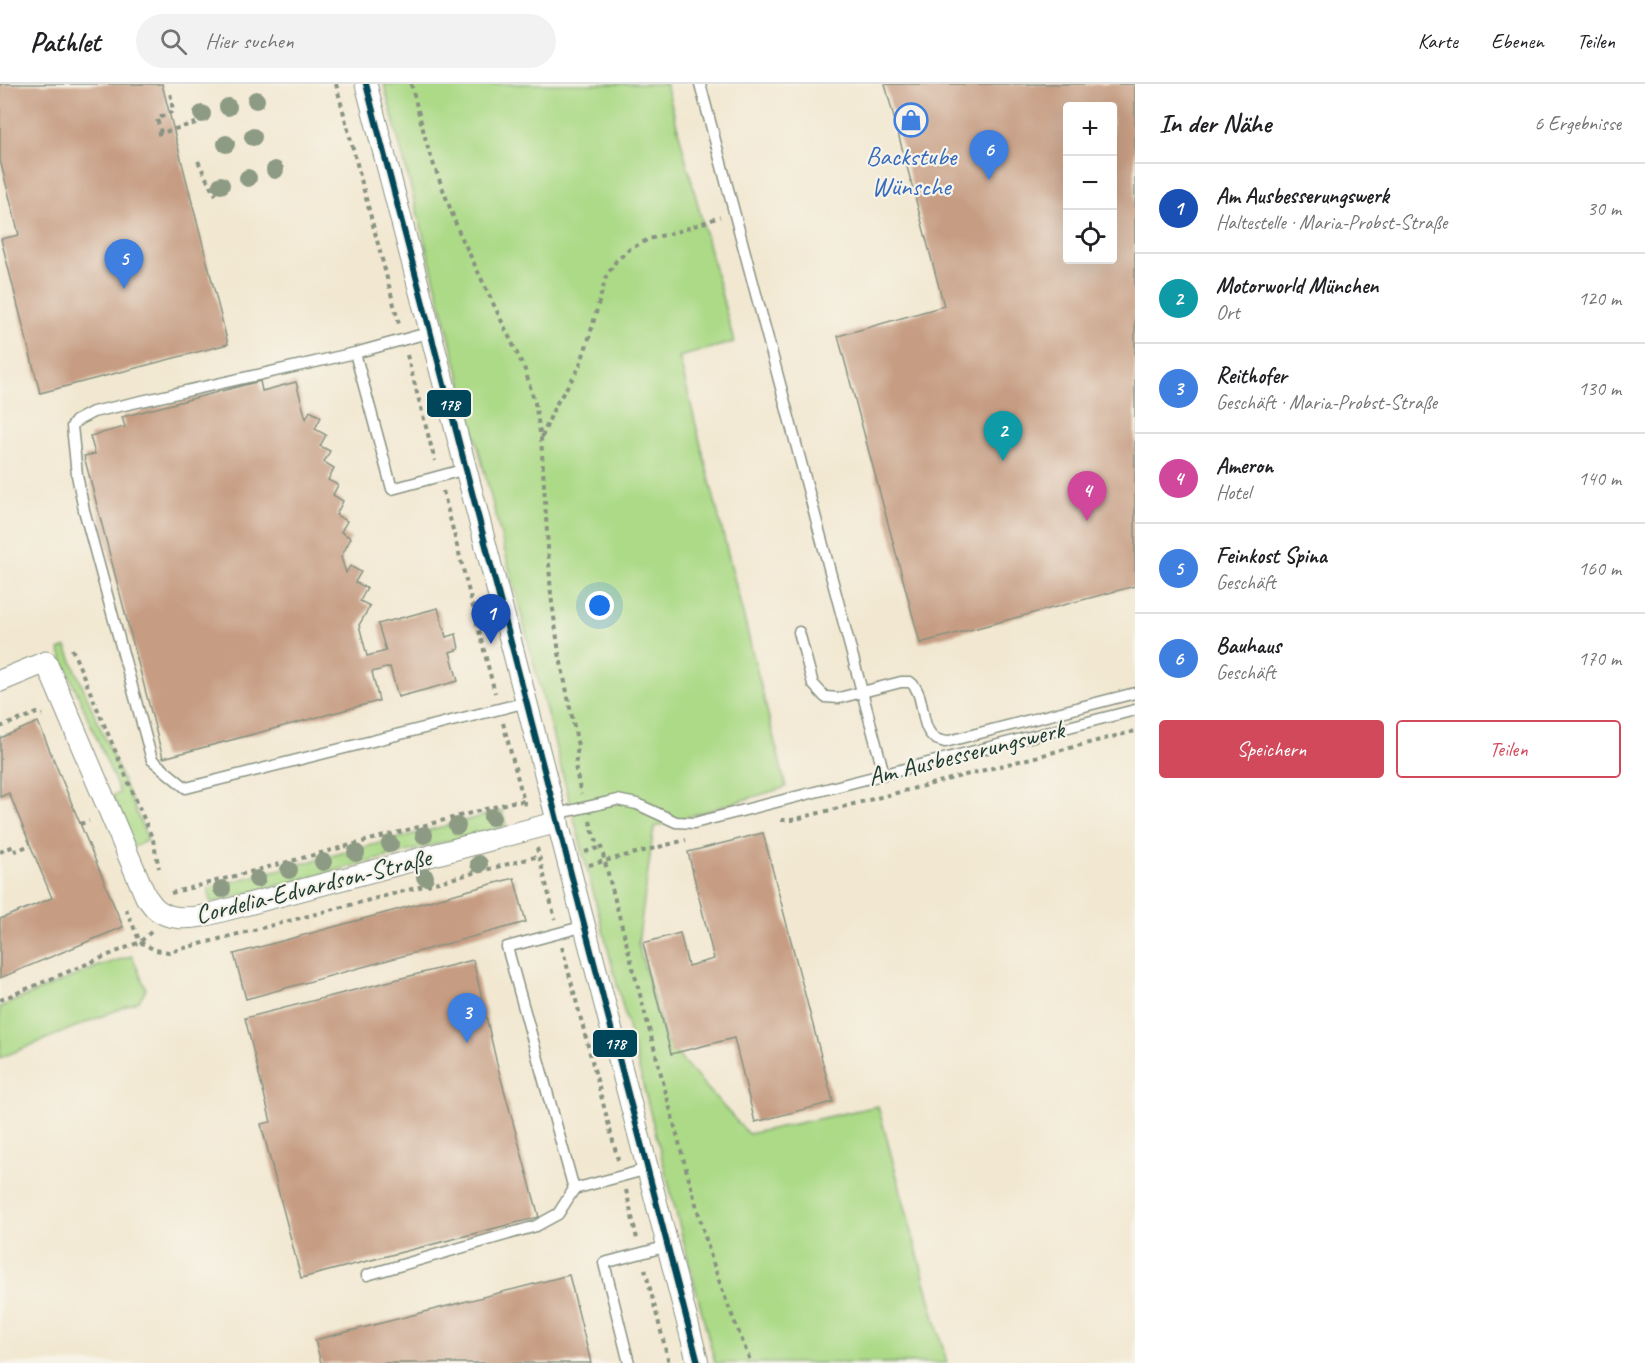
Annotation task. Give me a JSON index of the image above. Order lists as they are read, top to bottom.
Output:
{
  "streets": {
    "street": ["Cordelia-Edvardson-Straße"],
    "lane": ["Am Ausbesserungswerk"]
  },
  "crossings": [
    ["Am Ausbesserungswerk", "Cordelia-Edvardson-Straße"]
  ],
  "places": {
    "shop": ["Backstube Wünsche"]
  },
  "lines": ["transit line 178"],
  "page": {
    "header": "Pathlet",
    "search": "Hier suchen",
    "nav": ["Karte", "Ebenen", "Teilen"],
    "heading": ["In der Nähe", "6 Ergebnisse"],
    "map_buttons": ["+", "−"],
    "pins": [
      "6",
      "5",
      "2",
      "4",
      "1",
      "3"
    ],
    "list": [
      {
        "mark": "1",
        "name": "Am Ausbesserungswerk",
        "note": "Haltestelle · Maria-Probst-Straße",
        "value": "30 m"
      },
      {
        "mark": "2",
        "name": "Motorworld München",
        "note": "Ort",
        "value": "120 m"
      },
      {
        "mark": "3",
        "name": "Reithofer",
        "note": "Geschäft · Maria-Probst-Straße",
        "value": "130 m"
      },
      {
        "mark": "4",
        "name": "Ameron",
        "note": "Hotel",
        "value": "140 m"
      },
      {
        "mark": "5",
        "name": "Feinkost Spina",
        "note": "Geschäft",
        "value": "160 m"
      },
      {
        "mark": "6",
        "name": "Bauhaus",
        "note": "Geschäft",
        "value": "170 m"
      }
    ],
    "buttons": ["Speichern", "Teilen"]
  }
}
